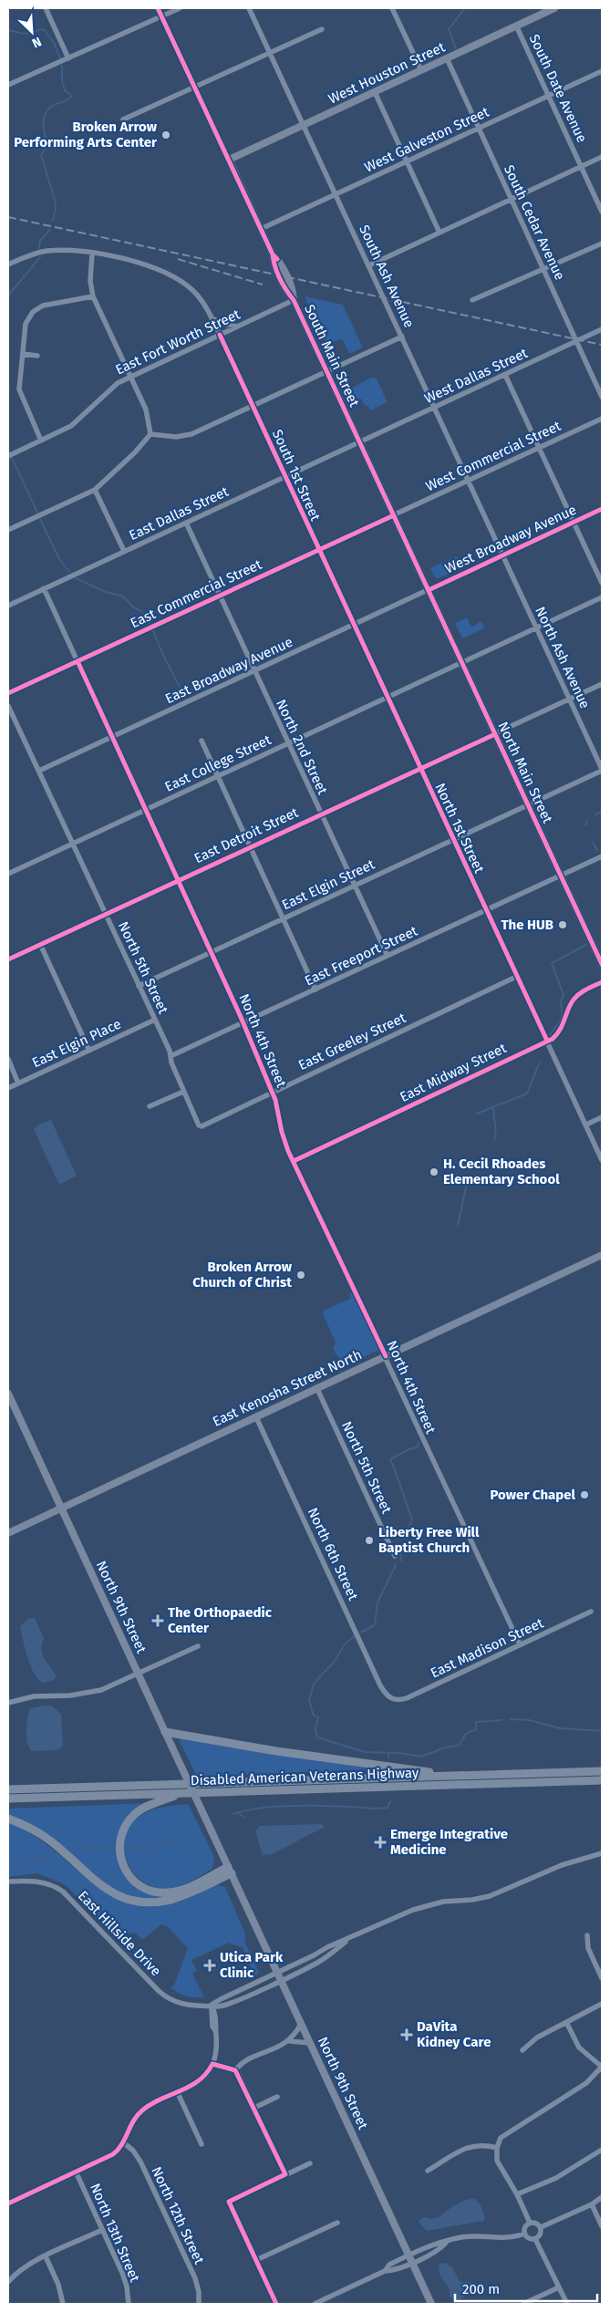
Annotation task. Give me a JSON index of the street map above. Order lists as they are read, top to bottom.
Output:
{
  "streets": {
    "highway": ["Disabled American Veterans Highway"],
    "main road": [
      "West Houston Street",
      "South Main Street",
      "North Main Street",
      "East Kenosha Street North",
      "North 9th Street"
    ],
    "street": [
      "South Date Avenue",
      "West Galveston Street",
      "South Cedar Avenue",
      "South Ash Avenue",
      "East Fort Worth Street",
      "West Dallas Street",
      "West Commercial Street",
      "South 1st Street",
      "East Dallas Street",
      "West Broadway Avenue",
      "East Commercial Street",
      "North Ash Avenue",
      "East Broadway Avenue",
      "North 2nd Street",
      "East College Street",
      "North 1st Street",
      "East Detroit Street",
      "East Elgin Street",
      "East Freeport Street",
      "North 5th Street",
      "North 4th Street",
      "East Greeley Street",
      "East Elgin Place",
      "East Midway Street",
      "North 6th Street",
      "East Madison Street",
      "East Hillside Drive",
      "North 12th Street",
      "North 13th Street"
    ]
  },
  "crossings": [
    ["West Houston Street", "South Date Avenue"],
    ["West Houston Street", "South Cedar Avenue"],
    ["West Houston Street", "South Ash Avenue"],
    ["West Houston Street", "South Main Street"],
    ["South Date Avenue", "West Galveston Street"],
    ["West Galveston Street", "South Cedar Avenue"],
    ["West Galveston Street", "South Ash Avenue"],
    ["West Galveston Street", "South Main Street"],
    ["South Cedar Avenue", "West Dallas Street"],
    ["South Ash Avenue", "West Dallas Street"],
    ["South Ash Avenue", "West Commercial Street"],
    ["South Ash Avenue", "West Broadway Avenue"],
    ["South Ash Avenue", "North Ash Avenue"],
    ["East Fort Worth Street", "South Main Street"],
    ["East Fort Worth Street", "South 1st Street"],
    ["South Main Street", "West Dallas Street"],
    ["South Main Street", "West Commercial Street"],
    ["South Main Street", "East Dallas Street"],
    ["South Main Street", "West Broadway Avenue"],
    ["South Main Street", "East Commercial Street"],
    ["South Main Street", "East Broadway Avenue"],
    ["South Main Street", "North Main Street"],
    ["West Dallas Street", "East Dallas Street"],
    ["West Commercial Street", "East Commercial Street"],
    ["South 1st Street", "East Dallas Street"],
    ["South 1st Street", "East Commercial Street"],
    ["South 1st Street", "East Broadway Avenue"],
    ["South 1st Street", "North 1st Street"],
    ["East Dallas Street", "North 2nd Street"],
    ["East Dallas Street", "North 4th Street"],
    ["West Broadway Avenue", "North Ash Avenue"],
    ["West Broadway Avenue", "East Broadway Avenue"],
    ["West Broadway Avenue", "North Main Street"],
    ["East Commercial Street", "North 2nd Street"],
    ["East Commercial Street", "North 4th Street"],
    ["North Ash Avenue", "East College Street"],
    ["North Ash Avenue", "East Detroit Street"],
    ["North Ash Avenue", "East Elgin Street"],
    ["East Broadway Avenue", "North 2nd Street"],
    ["East Broadway Avenue", "North Main Street"],
    ["East Broadway Avenue", "North 1st Street"],
    ["East Broadway Avenue", "North 5th Street"],
    ["East Broadway Avenue", "North 4th Street"],
    ["North 2nd Street", "East College Street"],
    ["North 2nd Street", "East Detroit Street"],
    ["North 2nd Street", "East Elgin Street"],
    ["North 2nd Street", "East Freeport Street"],
    ["East College Street", "North Main Street"],
    ["East College Street", "North 1st Street"],
    ["East College Street", "North 5th Street"],
    ["East College Street", "North 4th Street"],
    ["North Main Street", "East Detroit Street"],
    ["North Main Street", "East Elgin Street"],
    ["North Main Street", "East Freeport Street"],
    ["North 1st Street", "East Detroit Street"],
    ["North 1st Street", "East Elgin Street"],
    ["North 1st Street", "East Freeport Street"],
    ["North 1st Street", "East Greeley Street"],
    ["North 1st Street", "East Midway Street"],
    ["East Detroit Street", "North 5th Street"],
    ["East Detroit Street", "North 4th Street"],
    ["East Elgin Street", "North 5th Street"],
    ["East Elgin Street", "North 4th Street"],
    ["East Freeport Street", "North 5th Street"],
    ["East Freeport Street", "North 4th Street"],
    ["North 5th Street", "East Greeley Street"],
    ["North 5th Street", "East Elgin Place"],
    ["North 5th Street", "East Kenosha Street North"],
    ["North 4th Street", "East Greeley Street"],
    ["North 4th Street", "East Midway Street"],
    ["North 4th Street", "East Kenosha Street North"],
    ["North 4th Street", "East Madison Street"],
    ["East Kenosha Street North", "North 6th Street"],
    ["East Kenosha Street North", "North 9th Street"],
    ["North 6th Street", "East Madison Street"],
    ["North 9th Street", "East Hillside Drive"]
  ],
  "places": {
    "other": [
      "Broken Arrow Performing Arts Center",
      "The HUB",
      "H. Cecil Rhoades Elementary School",
      "Broken Arrow Church of Christ",
      "Power Chapel",
      "Liberty Free Will Baptist Church"
    ],
    "health": [
      "The Orthopaedic Center",
      "Emerge Integrative Medicine",
      "Utica Park Clinic",
      "DaVita Kidney Care"
    ]
  },
  "scale_bar": "200 m",
  "north": "bottom right"
}
